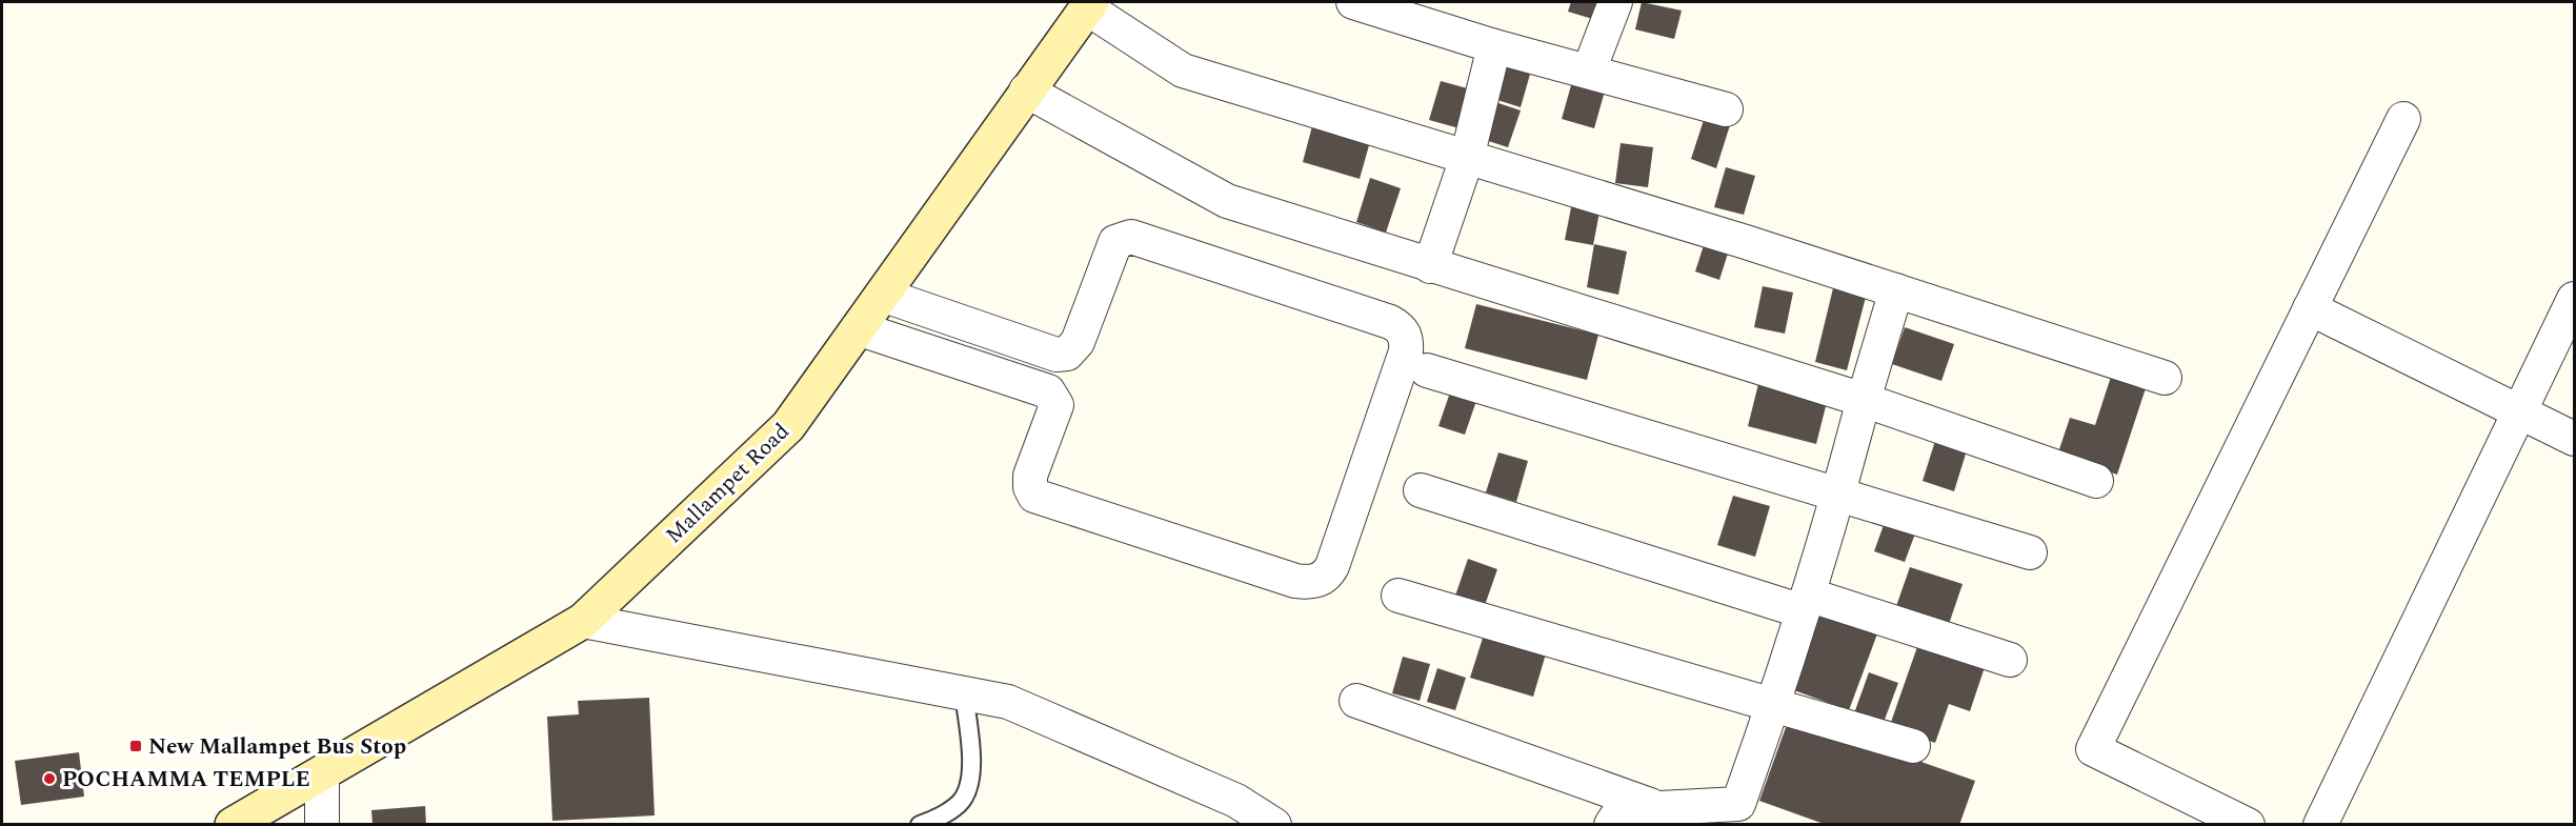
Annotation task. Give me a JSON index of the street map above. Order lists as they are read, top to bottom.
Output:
{
  "streets": {
    "main road": ["Mallampet Road"]
  },
  "places": {
    "transit": ["New Mallampet Bus Stop"],
    "other": ["POCHAMMA TEMPLE"]
  }
}
